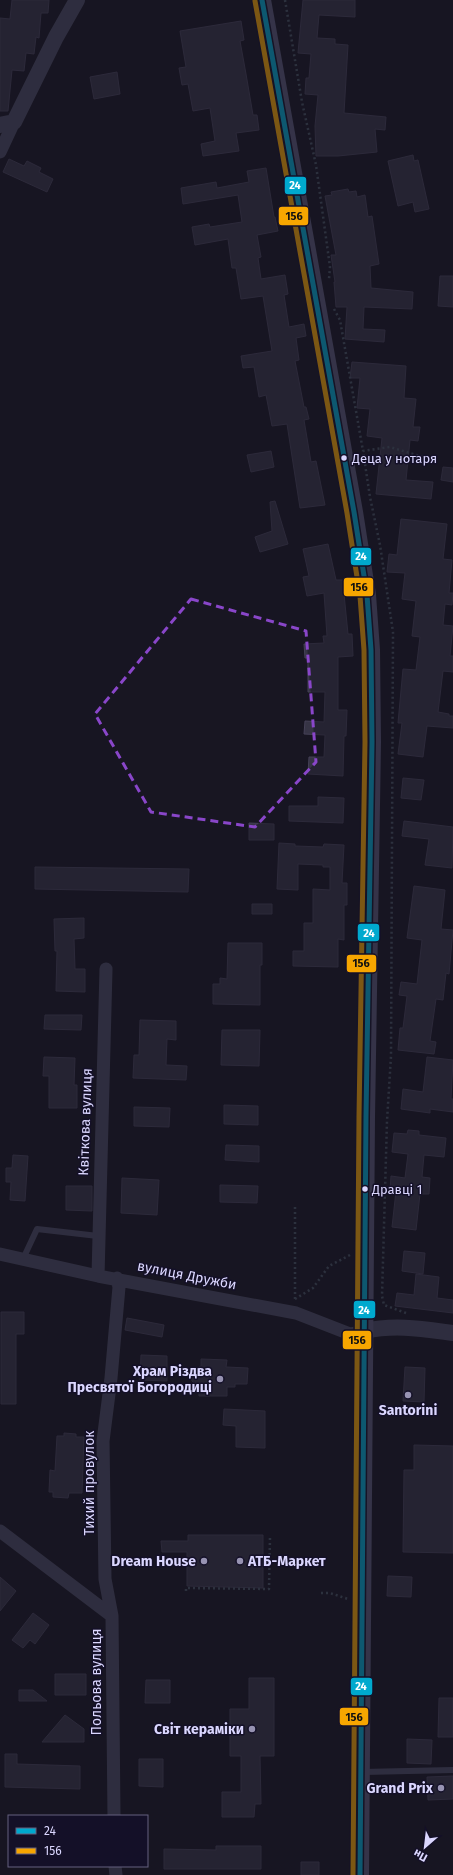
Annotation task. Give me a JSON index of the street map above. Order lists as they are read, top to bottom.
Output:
{
  "streets": {
    "street": [
      "Квіткова вулиця",
      "вулиця Дружби",
      "Тихий провулок",
      "Польова вулиця"
    ]
  },
  "crossings": [
    ["Квіткова вулиця", "вулиця Дружби"],
    ["вулиця Дружби", "Тихий провулок"],
    ["Тихий провулок", "Польова вулиця"]
  ],
  "places": [
    "Деца у нотаря",
    "Дравці 1",
    "Храм Різдва Пресвятої Богородиці",
    "Santorini",
    "Dream House",
    "АТБ-Маркет",
    "Світ кераміки",
    "Grand Prix"
  ],
  "lines": ["transit line 24", "transit line 156"],
  "legend": ["24", "156"],
  "north": "bottom left"
}
